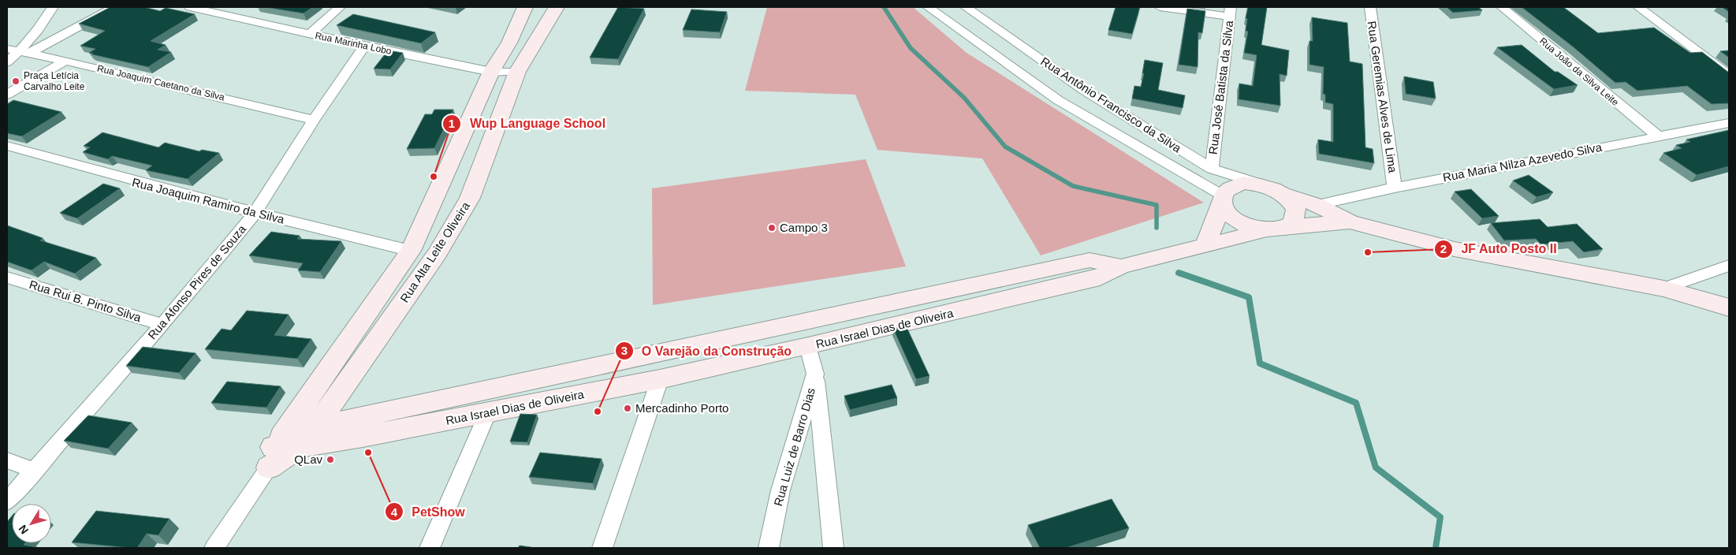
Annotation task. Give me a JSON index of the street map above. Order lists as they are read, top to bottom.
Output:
{
  "streets": {
    "main road": ["Rua Alta Leite Oliveira", "Rua Israel Dias de Oliveira"],
    "street": [
      "Rua Marinha Lobo",
      "Rua João da Silva Leite",
      "Rua Joaquim Caetano da Silva",
      "Rua José Batista da Silva",
      "Rua Geremias Alves de Lima",
      "Rua Antônio Francisco da Silva",
      "Rua Maria Nilza Azevedo Silva",
      "Rua Joaquim Ramiro da Silva",
      "Rua Afonso Pires de Souza",
      "Rua Rui B. Pinto Silva",
      "Rua Luiz de Barro Dias"
    ]
  },
  "crossings": [
    ["Rua Marinha Lobo", "Rua Alta Leite Oliveira"],
    ["Rua Marinha Lobo", "Rua Afonso Pires de Souza"],
    ["Rua João da Silva Leite", "Rua Maria Nilza Azevedo Silva"],
    ["Rua Joaquim Caetano da Silva", "Rua Afonso Pires de Souza"],
    ["Rua José Batista da Silva", "Rua Antônio Francisco da Silva"],
    ["Rua Geremias Alves de Lima", "Rua Maria Nilza Azevedo Silva"],
    ["Rua Antônio Francisco da Silva", "Rua Israel Dias de Oliveira"],
    ["Rua Joaquim Ramiro da Silva", "Rua Alta Leite Oliveira"],
    ["Rua Joaquim Ramiro da Silva", "Rua Afonso Pires de Souza"],
    ["Rua Alta Leite Oliveira", "Rua Israel Dias de Oliveira"],
    ["Rua Afonso Pires de Souza", "Rua Rui B. Pinto Silva"],
    ["Rua Israel Dias de Oliveira", "Rua Luiz de Barro Dias"]
  ],
  "places": [
    "Praça Letícia Carvalho Leite",
    "Wup Language School",
    "Campo 3",
    "JF Auto Posto II",
    "Mercadinho Porto",
    "O Varejão da Construção",
    "PetShow",
    "QLav"
  ],
  "north": "bottom left"
}
